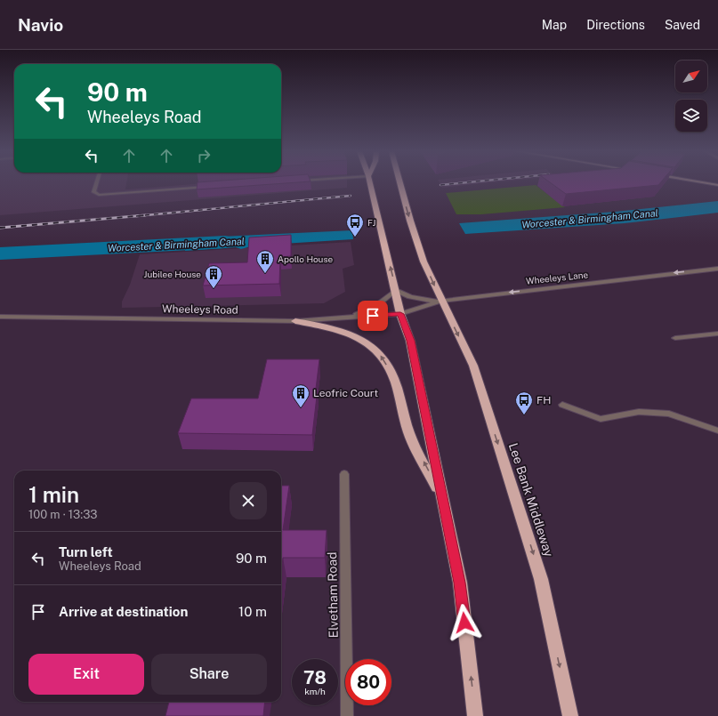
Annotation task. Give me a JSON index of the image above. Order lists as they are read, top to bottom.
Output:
{
  "streets": {
    "highway": ["Lee Bank Middleway"],
    "street": ["Wheeleys Lane", "Wheeleys Road", "Elvetham Road"]
  },
  "crossings": [
    ["Wheeleys Lane", "Wheeleys Road"],
    ["Wheeleys Lane", "Lee Bank Middleway"]
  ],
  "one_way": ["Wheeleys Lane"],
  "water": ["Worcester & Birmingham Canal"],
  "places": {
    "bus stop": ["FJ", "FH"],
    "building": ["Apollo House", "Jubilee House", "Leofric Court"]
  },
  "north": "top right",
  "page": {
    "header": "Navio",
    "nav": ["Map", "Directions", "Saved"],
    "turn": ["90 m", "Wheeleys Road"],
    "heading": ["1 min", "100 m · 13:33"],
    "list": [
      {
        "name": "Turn left",
        "note": "Wheeleys Road",
        "value": "90 m"
      },
      {
        "name": "Arrive at destination",
        "value": "10 m"
      }
    ],
    "buttons": ["Exit", "Share"],
    "speed": "78 km/h",
    "limit": "80"
  }
}
